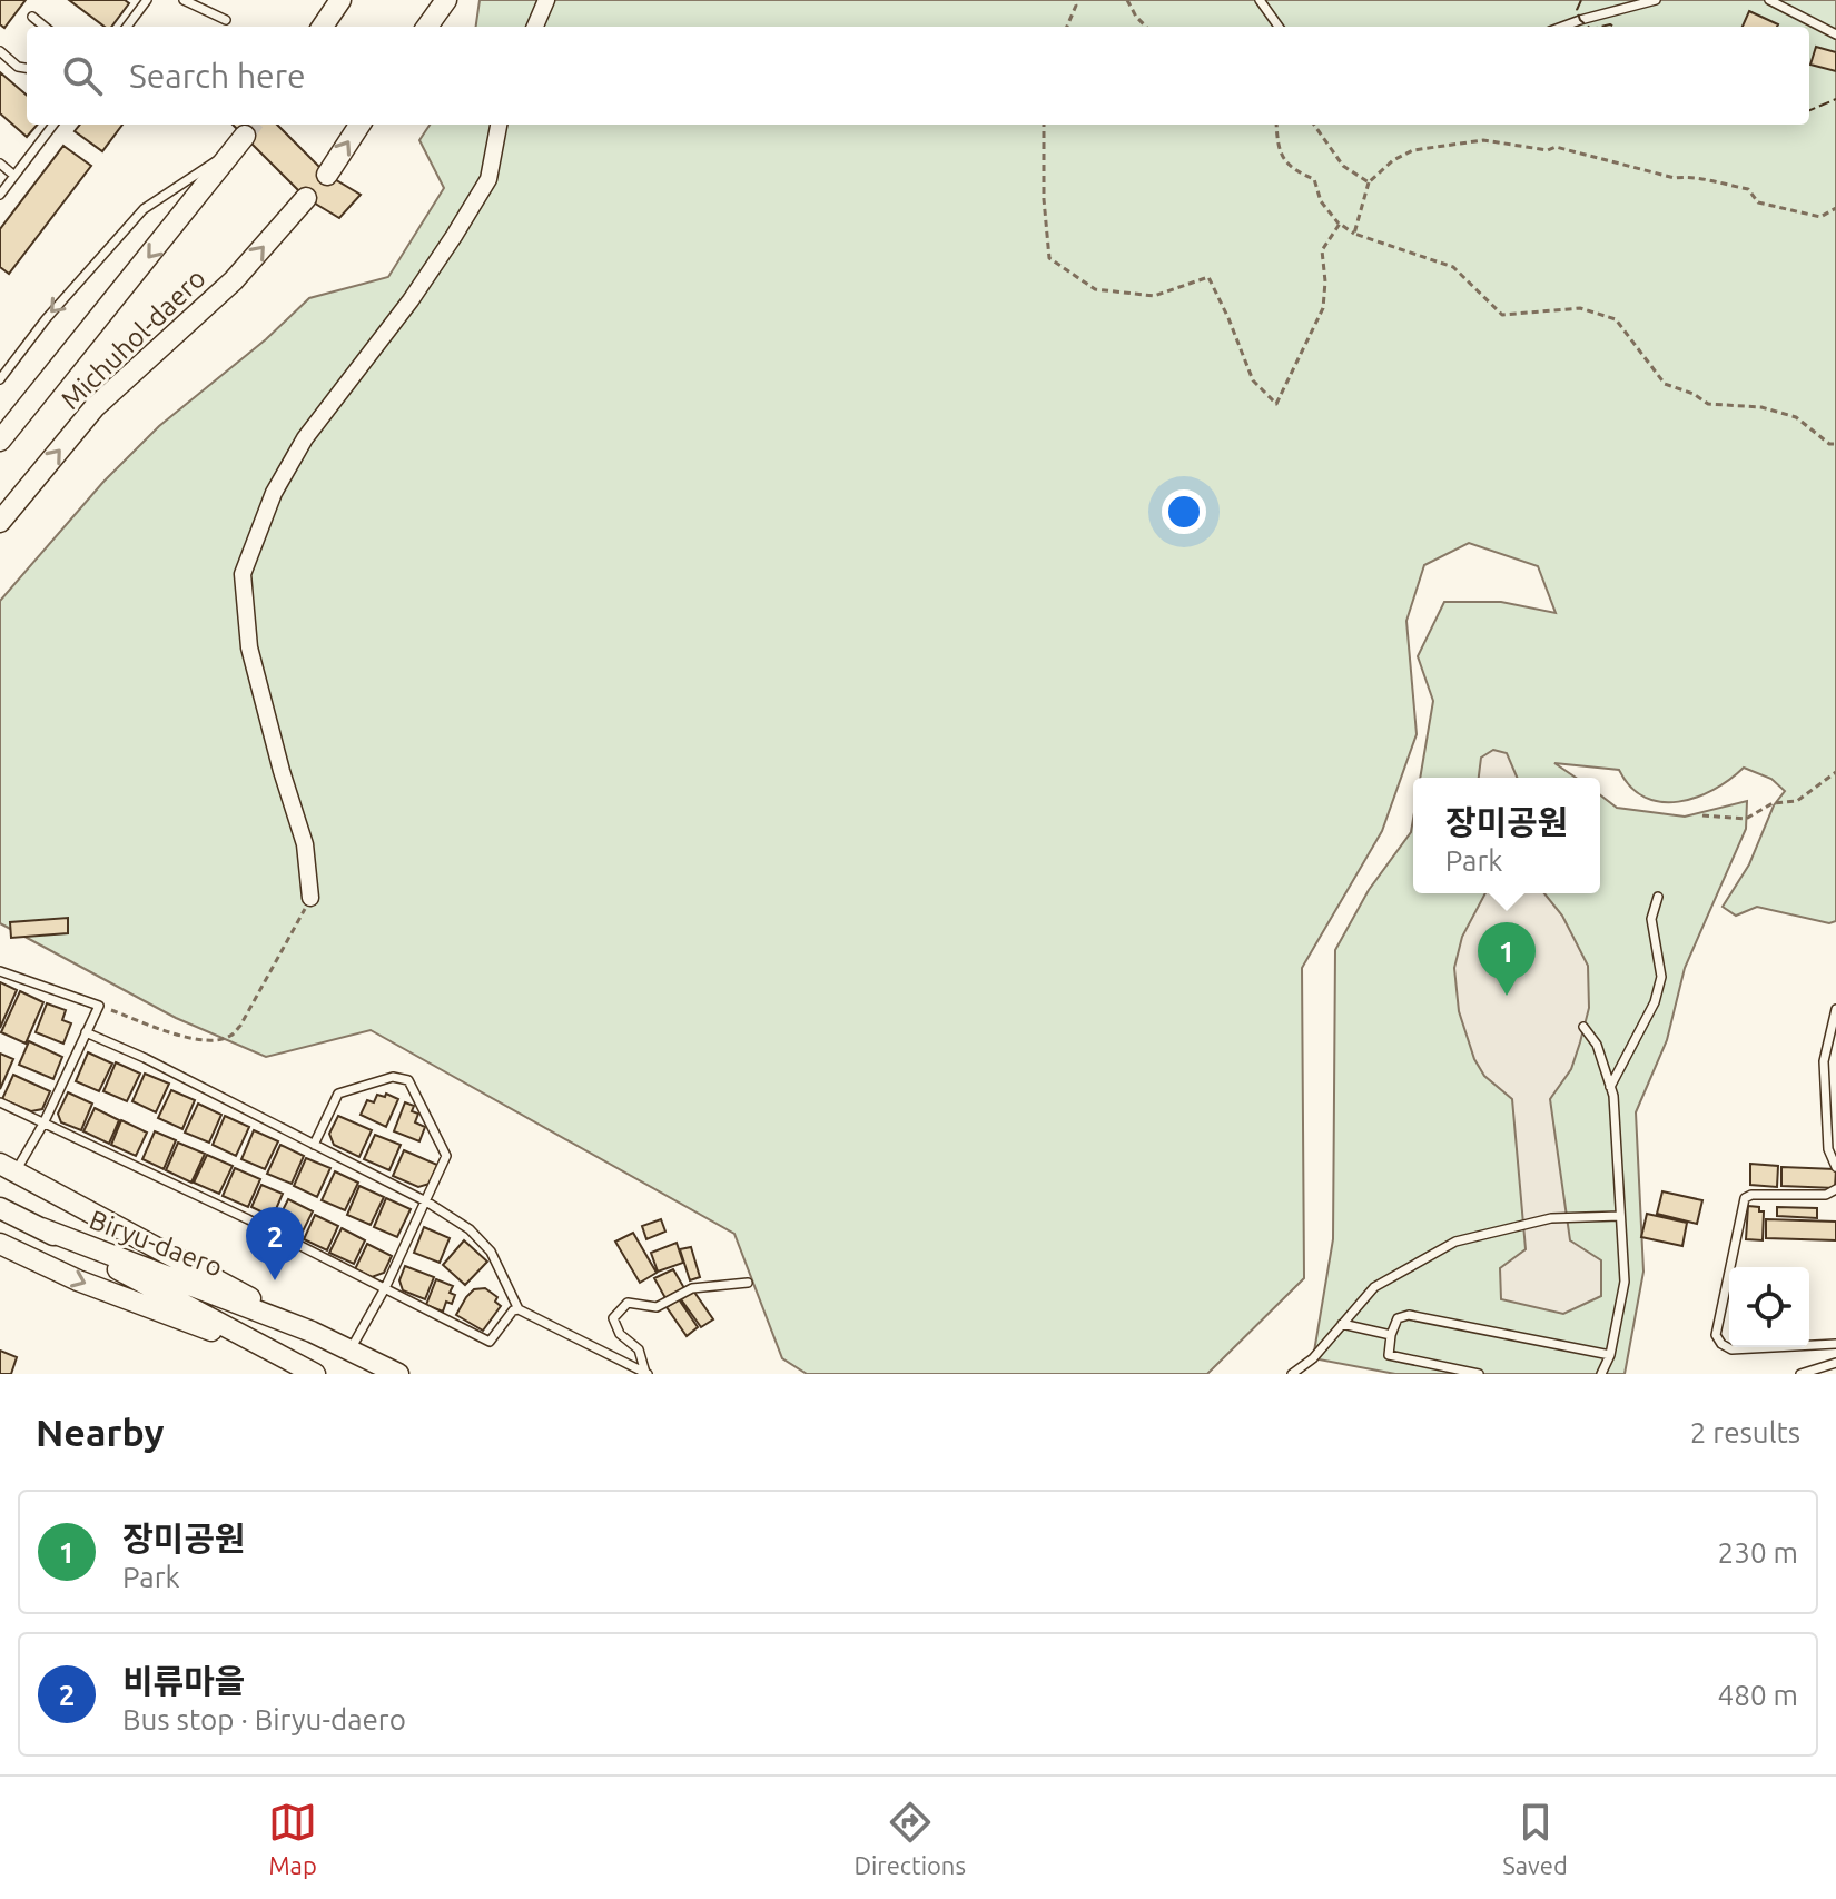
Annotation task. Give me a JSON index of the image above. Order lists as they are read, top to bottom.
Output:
{
  "streets": {
    "main road": ["Michuhol-daero", "Biryu-daero"]
  },
  "page": {
    "search": "Search here",
    "popup": ["장미공원", "Park"],
    "pins": ["1", "2"],
    "heading": ["Nearby", "2 results"],
    "list": [
      {
        "mark": "1",
        "name": "장미공원",
        "note": "Park",
        "value": "230 m"
      },
      {
        "mark": "2",
        "name": "비류마을",
        "note": "Bus stop · Biryu-daero",
        "value": "480 m"
      }
    ],
    "nav": ["Map", "Directions", "Saved"]
  }
}
